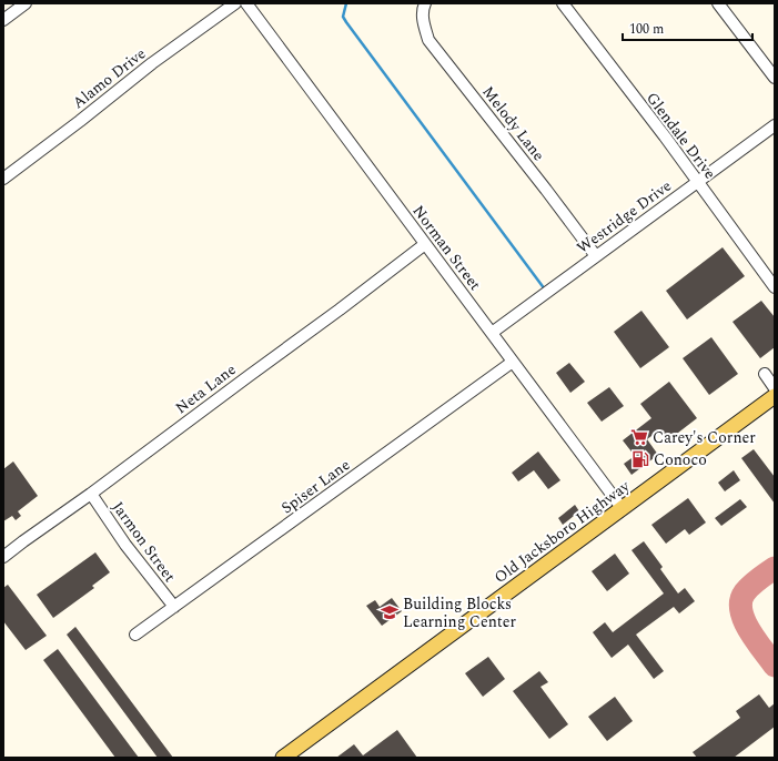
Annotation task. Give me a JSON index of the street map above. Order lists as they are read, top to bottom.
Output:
{
  "streets": {
    "main road": ["Old Jacksboro Highway"],
    "street": [
      "Alamo Drive",
      "Melody Lane",
      "Glendale Drive",
      "Westridge Drive",
      "Norman Street",
      "Neta Lane",
      "Spiser Lane",
      "Jarmon Street"
    ]
  },
  "crossings": [
    ["Melody Lane", "Westridge Drive"],
    ["Glendale Drive", "Westridge Drive"],
    ["Westridge Drive", "Norman Street"],
    ["Norman Street", "Neta Lane"],
    ["Norman Street", "Spiser Lane"],
    ["Norman Street", "Old Jacksboro Highway"],
    ["Neta Lane", "Jarmon Street"],
    ["Spiser Lane", "Jarmon Street"]
  ],
  "places": {
    "supermarket": ["Carey's Corner"],
    "fuel station": ["Conoco"],
    "school or university": ["Building Blocks Learning Center"]
  },
  "scale_bar": "100 m"
}
